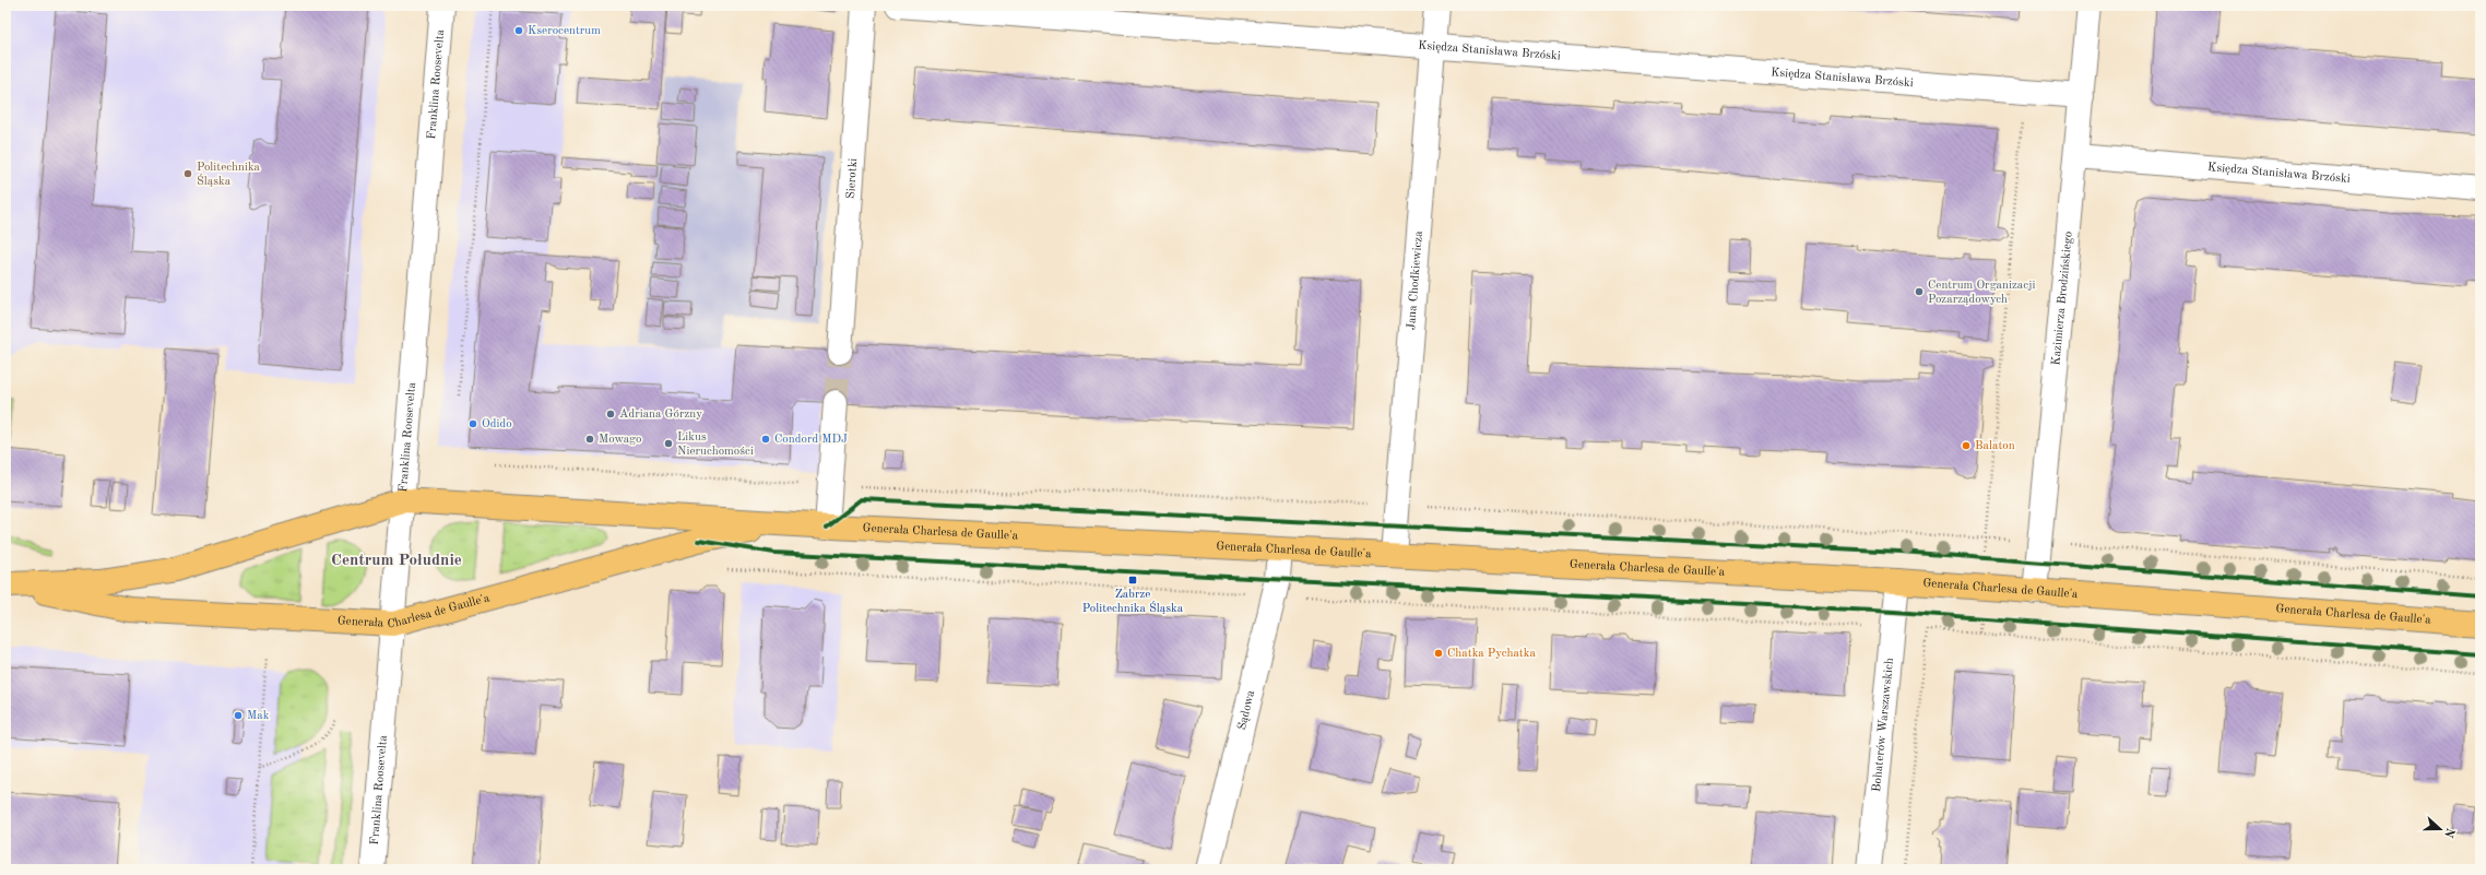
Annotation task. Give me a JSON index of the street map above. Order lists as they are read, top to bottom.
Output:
{
  "streets": {
    "main road": ["Generała Charlesa de Gaulle'a"],
    "street": [
      "Księdza Stanisława Brzóski",
      "Franklina Roosevelta",
      "Sierotki",
      "Jana Chodkiewicza",
      "Kazimierza Brodzińskiego",
      "Sądowa",
      "Bohaterów Warszawskich"
    ]
  },
  "crossings": [
    ["Księdza Stanisława Brzóski", "Jana Chodkiewicza"],
    ["Księdza Stanisława Brzóski", "Kazimierza Brodzińskiego"],
    ["Franklina Roosevelta", "Generała Charlesa de Gaulle'a"],
    ["Jana Chodkiewicza", "Generała Charlesa de Gaulle'a"],
    ["Kazimierza Brodzińskiego", "Generała Charlesa de Gaulle'a"],
    ["Generała Charlesa de Gaulle'a", "Sądowa"],
    ["Generała Charlesa de Gaulle'a", "Bohaterów Warszawskich"]
  ],
  "districts": ["Centrum Południe"],
  "places": {
    "other": [
      "Kserocentrum",
      "Politechnika Śląska",
      "Centrum Organizacji Pozarządowych",
      "Adriana Górzny",
      "Odido",
      "Mowago",
      "Condord MDJ",
      "Likus Nieruchomości",
      "Balaton",
      "Chatka Pychatka",
      "Mak"
    ],
    "transit": ["Zabrze Politechnika Śląska"]
  },
  "north": "right"
}
